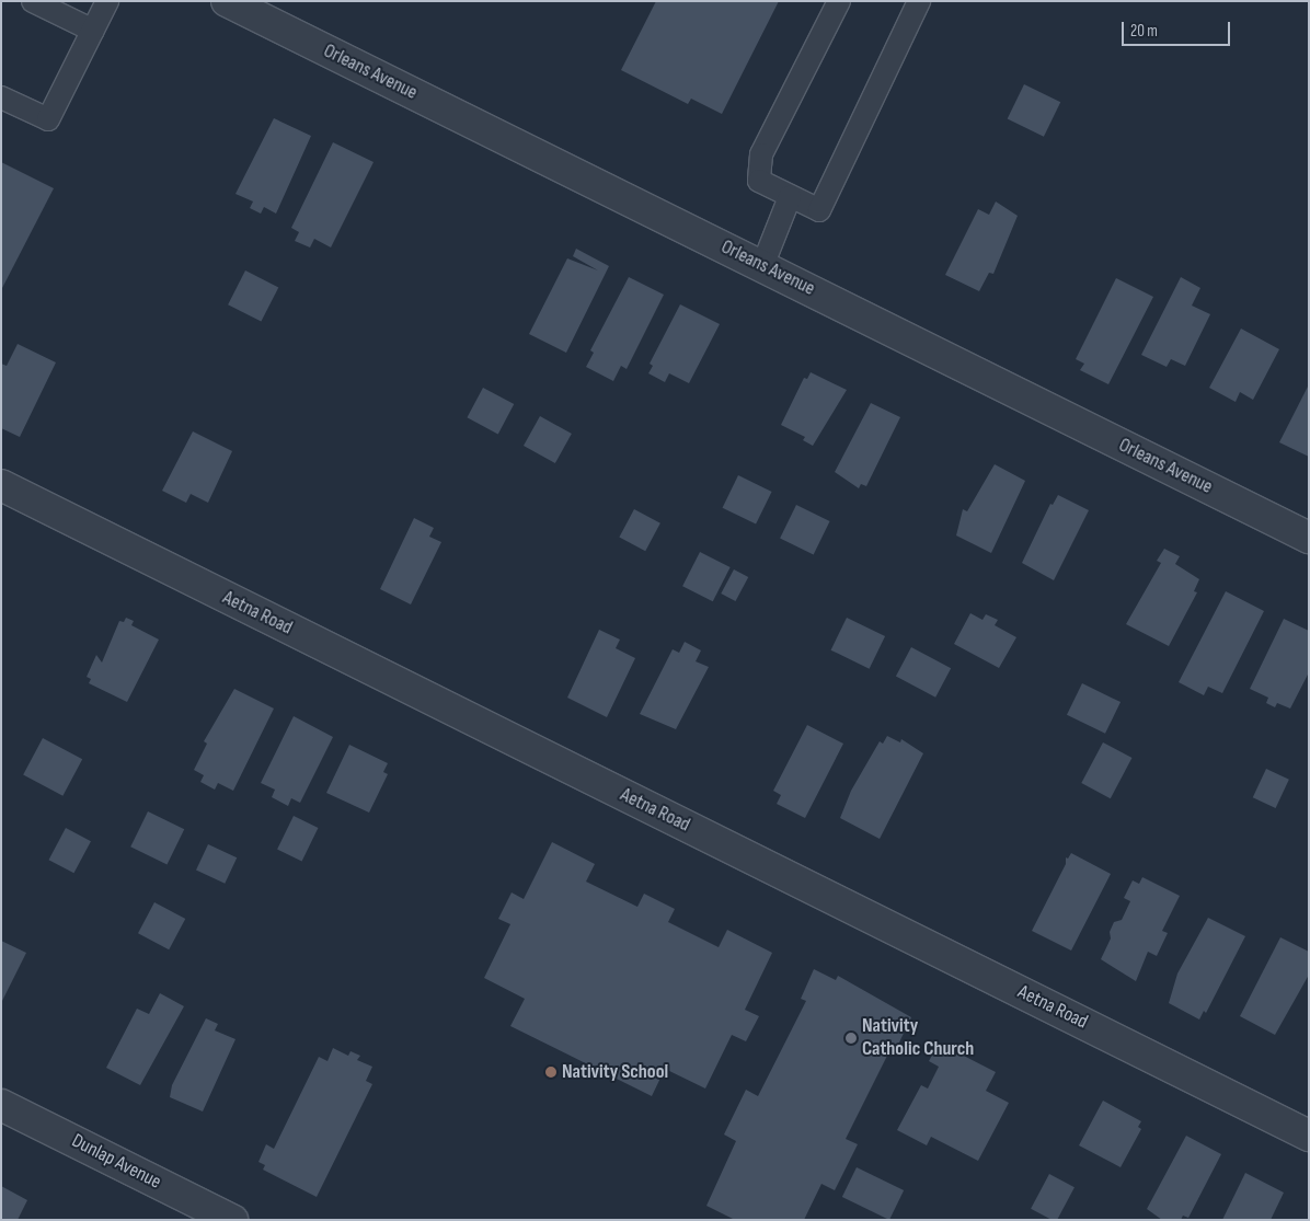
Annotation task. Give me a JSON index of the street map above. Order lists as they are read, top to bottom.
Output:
{
  "streets": {
    "street": ["Orleans Avenue", "Aetna Road", "Dunlap Avenue"]
  },
  "places": ["Nativity Catholic Church", "Nativity School"],
  "scale_bar": "20 m"
}
